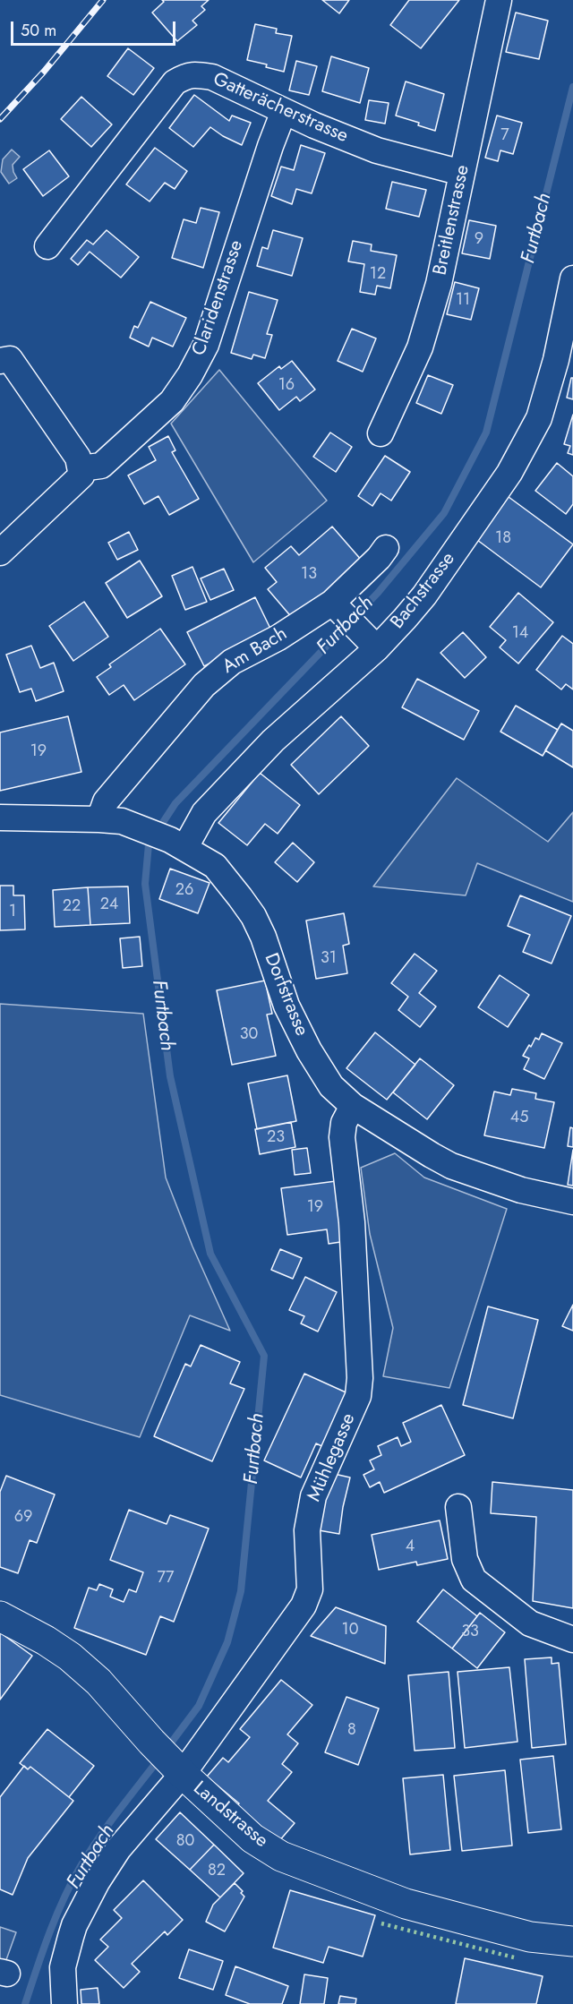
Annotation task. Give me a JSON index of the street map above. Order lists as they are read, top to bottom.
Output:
{
  "streets": {
    "main road": ["Landstrasse"],
    "street": [
      "Gatterächerstrasse",
      "Breitlenstrasse",
      "Claridenstrasse",
      "Bachstrasse",
      "Am Bach",
      "Dorfstrasse",
      "Mühlegasse"
    ]
  },
  "crossings": [
    ["Gatterächerstrasse", "Breitlenstrasse"],
    ["Gatterächerstrasse", "Claridenstrasse"],
    ["Bachstrasse", "Dorfstrasse"],
    ["Am Bach", "Dorfstrasse"],
    ["Dorfstrasse", "Mühlegasse"],
    ["Mühlegasse", "Landstrasse"]
  ],
  "water": ["Furtbach"],
  "house_numbers": [
    "7",
    "9",
    "12",
    "11",
    "16",
    "18",
    "13",
    "14",
    "19",
    "26",
    "24",
    "22",
    "1",
    "31",
    "30",
    "45",
    "23",
    "19",
    "69",
    "4",
    "77",
    "10",
    "33",
    "8",
    "80",
    "82"
  ],
  "scale_bar": "50 m"
}
